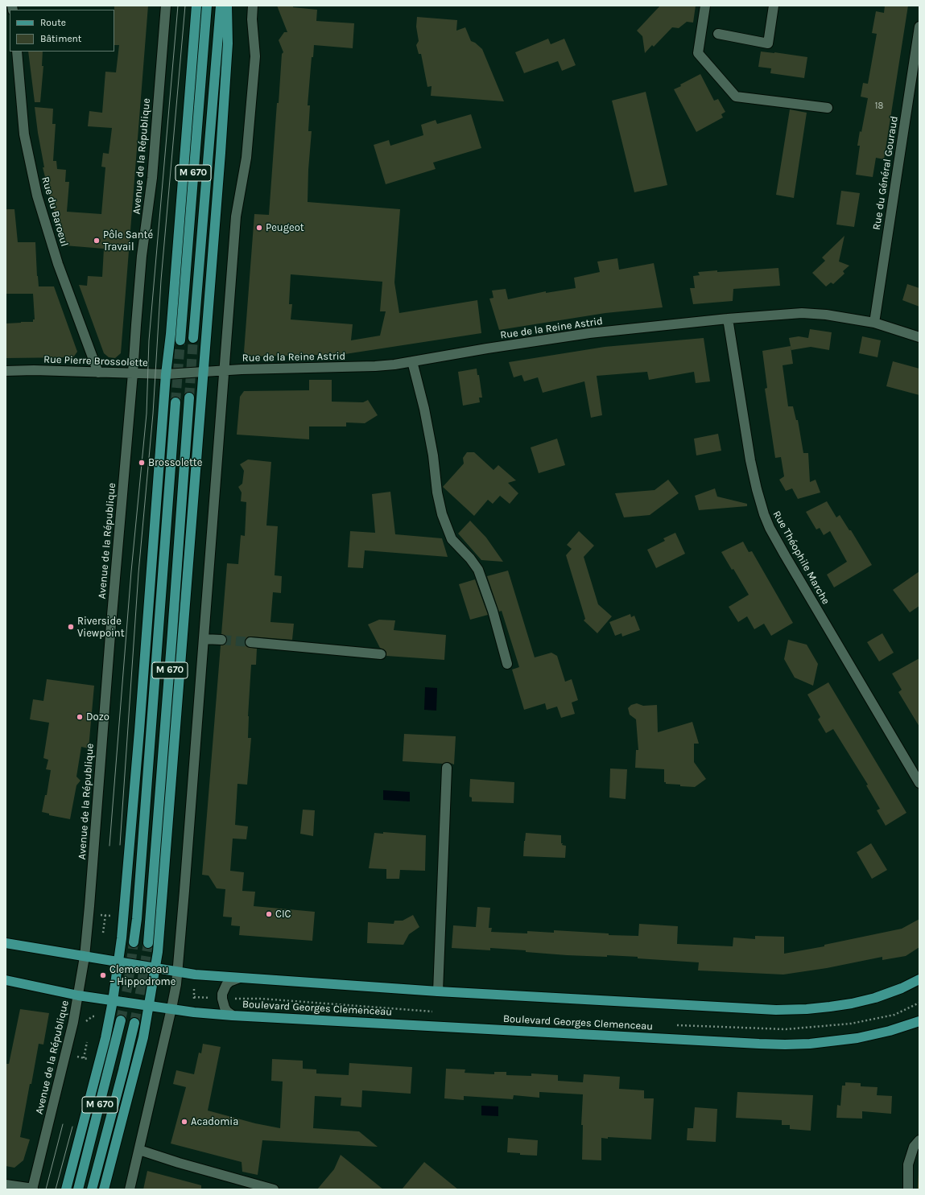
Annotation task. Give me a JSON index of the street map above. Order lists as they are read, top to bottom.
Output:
{
  "streets": {
    "main road": ["M 670", "Boulevard Georges Clemenceau"],
    "street": [
      "Avenue de la République",
      "Rue du Général Gouraud",
      "Rue du Baroeul",
      "Rue de la Reine Astrid",
      "Rue Pierre Brossolette",
      "Rue Théophile Marche"
    ]
  },
  "crossings": [
    ["Avenue de la République", "Rue Pierre Brossolette"],
    ["Rue du Général Gouraud", "Rue de la Reine Astrid"],
    ["Rue du Baroeul", "Rue Pierre Brossolette"],
    ["Rue de la Reine Astrid", "Rue Pierre Brossolette"],
    ["Rue de la Reine Astrid", "Rue Théophile Marche"]
  ],
  "places": [
    "Peugeot",
    "Pôle Santé Travail",
    "Brossolette",
    "Riverside Viewpoint",
    "Dozo",
    "CIC",
    "Clemenceau – Hippodrome",
    "Acadomia"
  ],
  "house_numbers": ["18"],
  "legend": ["Route", "Bâtiment"]
}
